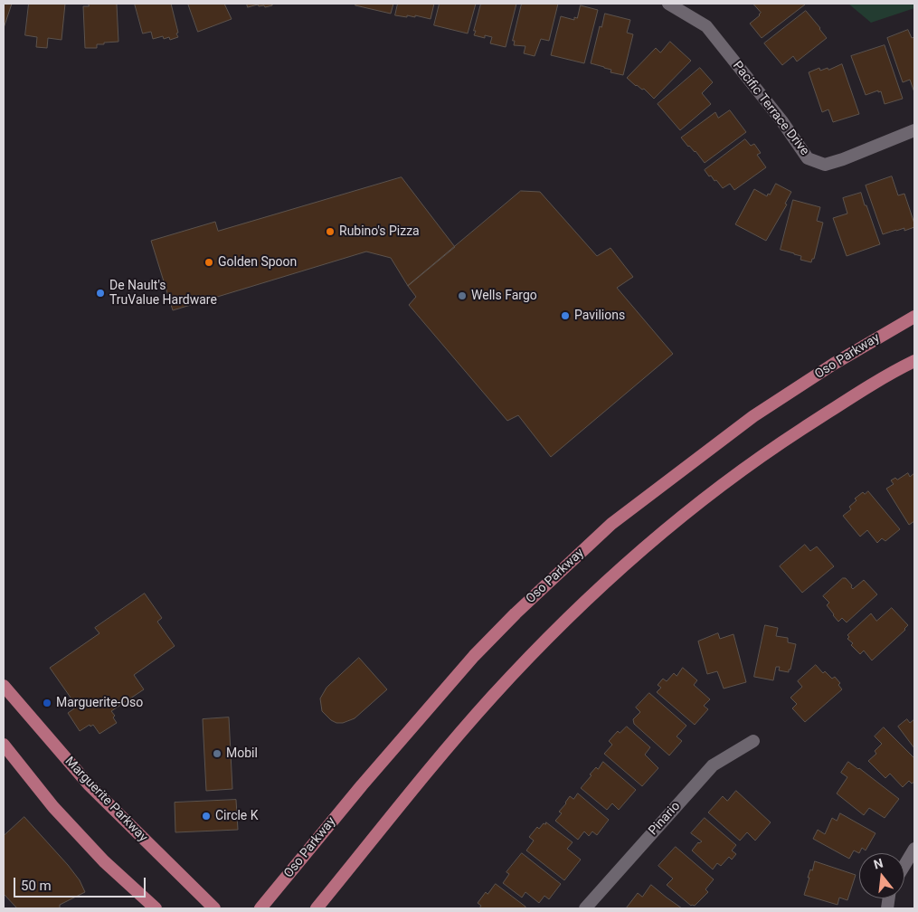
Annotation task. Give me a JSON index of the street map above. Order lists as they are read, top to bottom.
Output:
{
  "streets": {
    "main road": ["Oso Parkway", "Marguerite Parkway"],
    "street": ["Pacific Terrace Drive", "Pinario"]
  },
  "places": [
    "Rubino's Pizza",
    "Golden Spoon",
    "De Nault's TruValue Hardware",
    "Wells Fargo",
    "Pavilions",
    "Marguerite-Oso",
    "Mobil",
    "Circle K"
  ],
  "scale_bar": "50 m",
  "north": "top"
}
